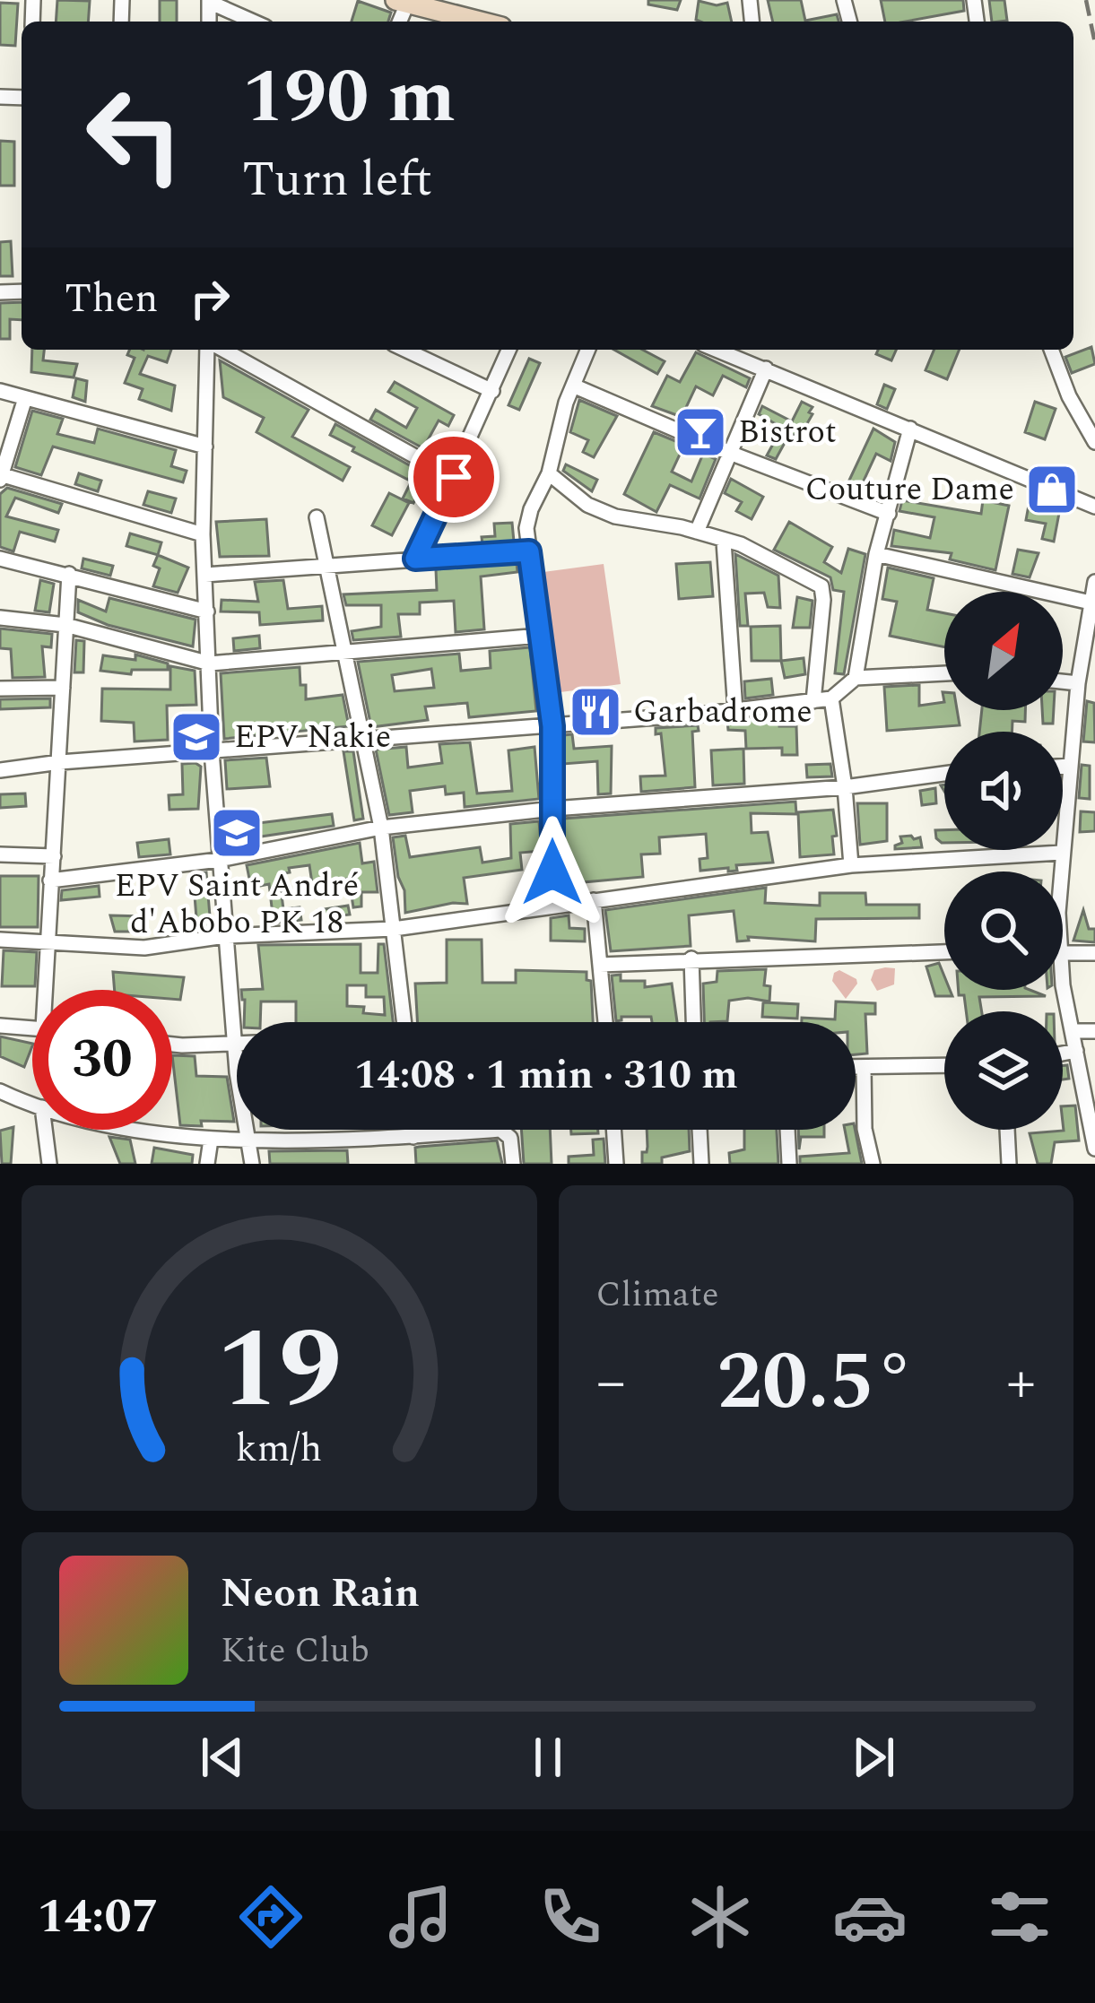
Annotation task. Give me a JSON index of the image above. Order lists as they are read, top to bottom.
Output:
{
  "places": {
    "bar": ["Bistrot"],
    "shop": ["Couture Dame"],
    "restaurant": ["Garbadrome"],
    "school or university": ["EPV Nakie", "EPV Saint André d'Abobo PK 18"]
  },
  "north": "top right",
  "page": {
    "turn": ["190 m", "Turn left"],
    "then": "Then",
    "limit": "30",
    "trip": "14:08 · 1 min · 310 m",
    "tile": "Climate",
    "heat": ["−", "20.5°", "+"],
    "song": ["Neon Rain", "Kite Club"],
    "tabs": "14:07",
    "gauge": ["19", "km/h"]
  }
}
